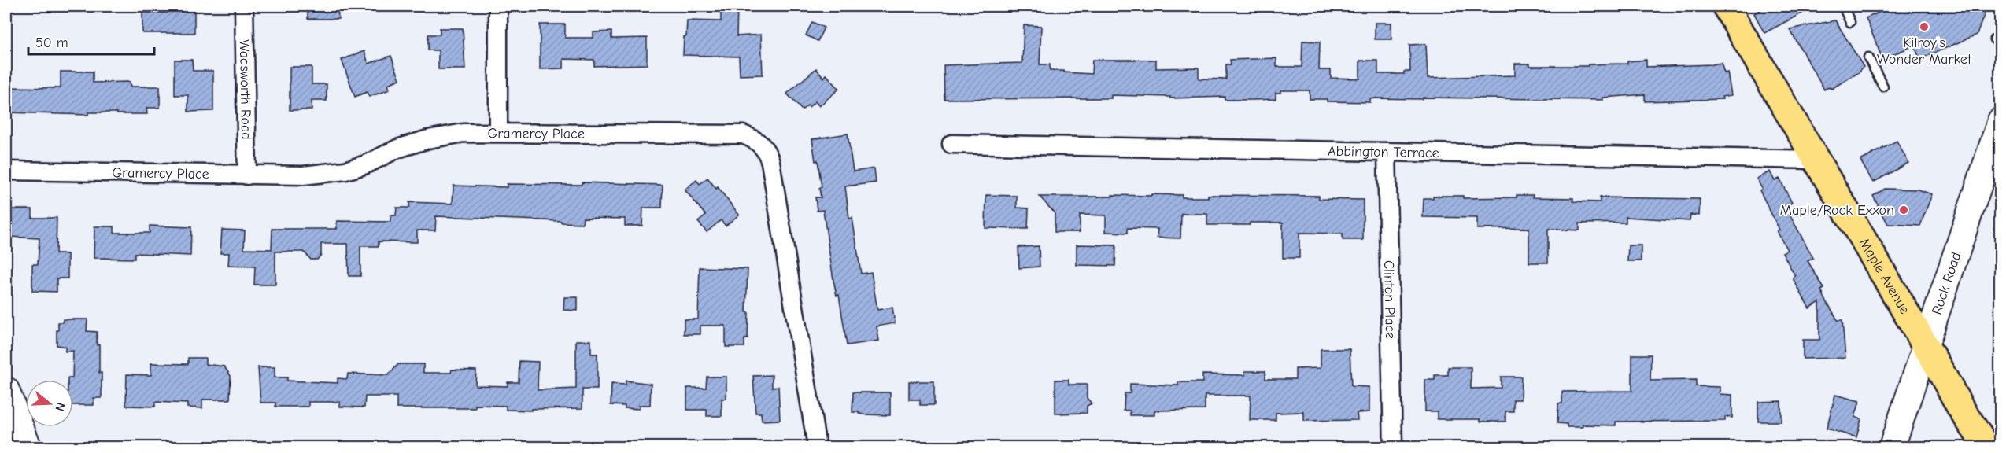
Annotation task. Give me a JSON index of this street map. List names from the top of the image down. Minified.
{"streets":{"main road":["Maple Avenue"],"street":["Wadsworth Road","Gramercy Place","Abbington Terrace","Rock Road","Clinton Place"]},"crossings":[["Wadsworth Road","Gramercy Place"],["Abbington Terrace","Maple Avenue"],["Abbington Terrace","Clinton Place"],["Maple Avenue","Rock Road"]],"places":["Kilroy's Wonder Market","Maple/Rock Exxon"],"scale_bar":"50 m","north":"right"}
